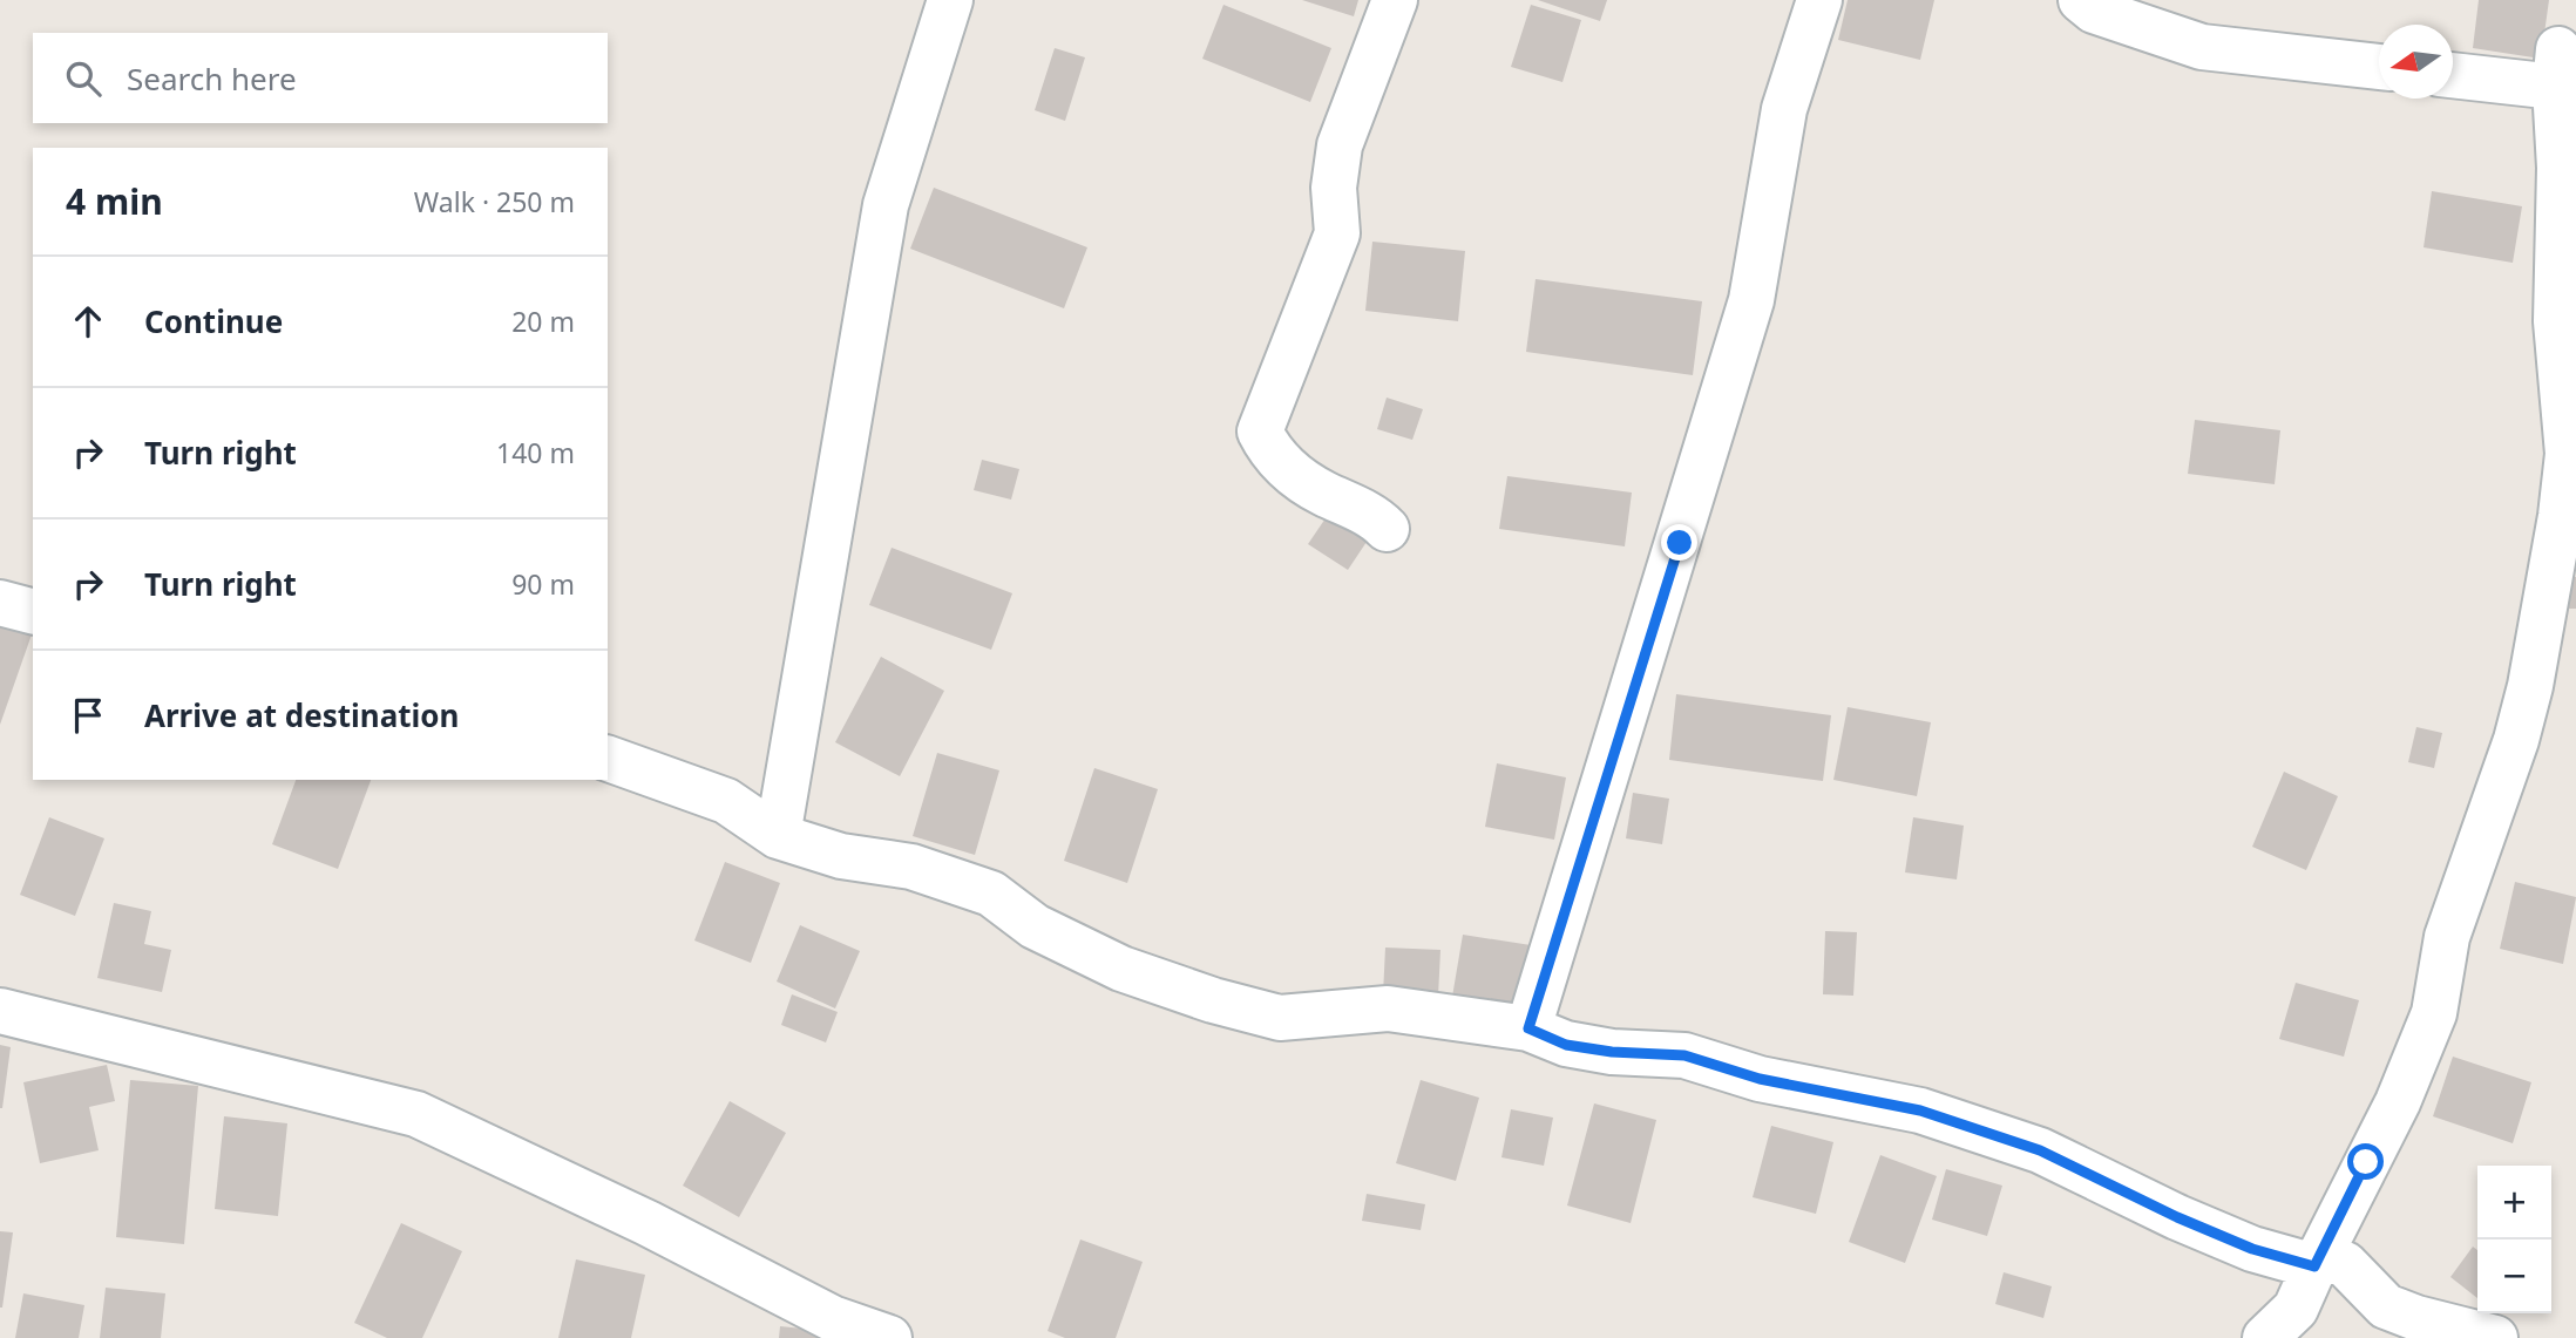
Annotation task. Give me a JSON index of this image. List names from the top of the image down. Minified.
{"north":"left","page":{"search":"Search here","heading":["4 min","Walk · 250 m"],"list":[["Continue","20 m"],["Turn right","140 m"],["Turn right","90 m"],"Arrive at destination"],"map_buttons":["+","−"]}}
